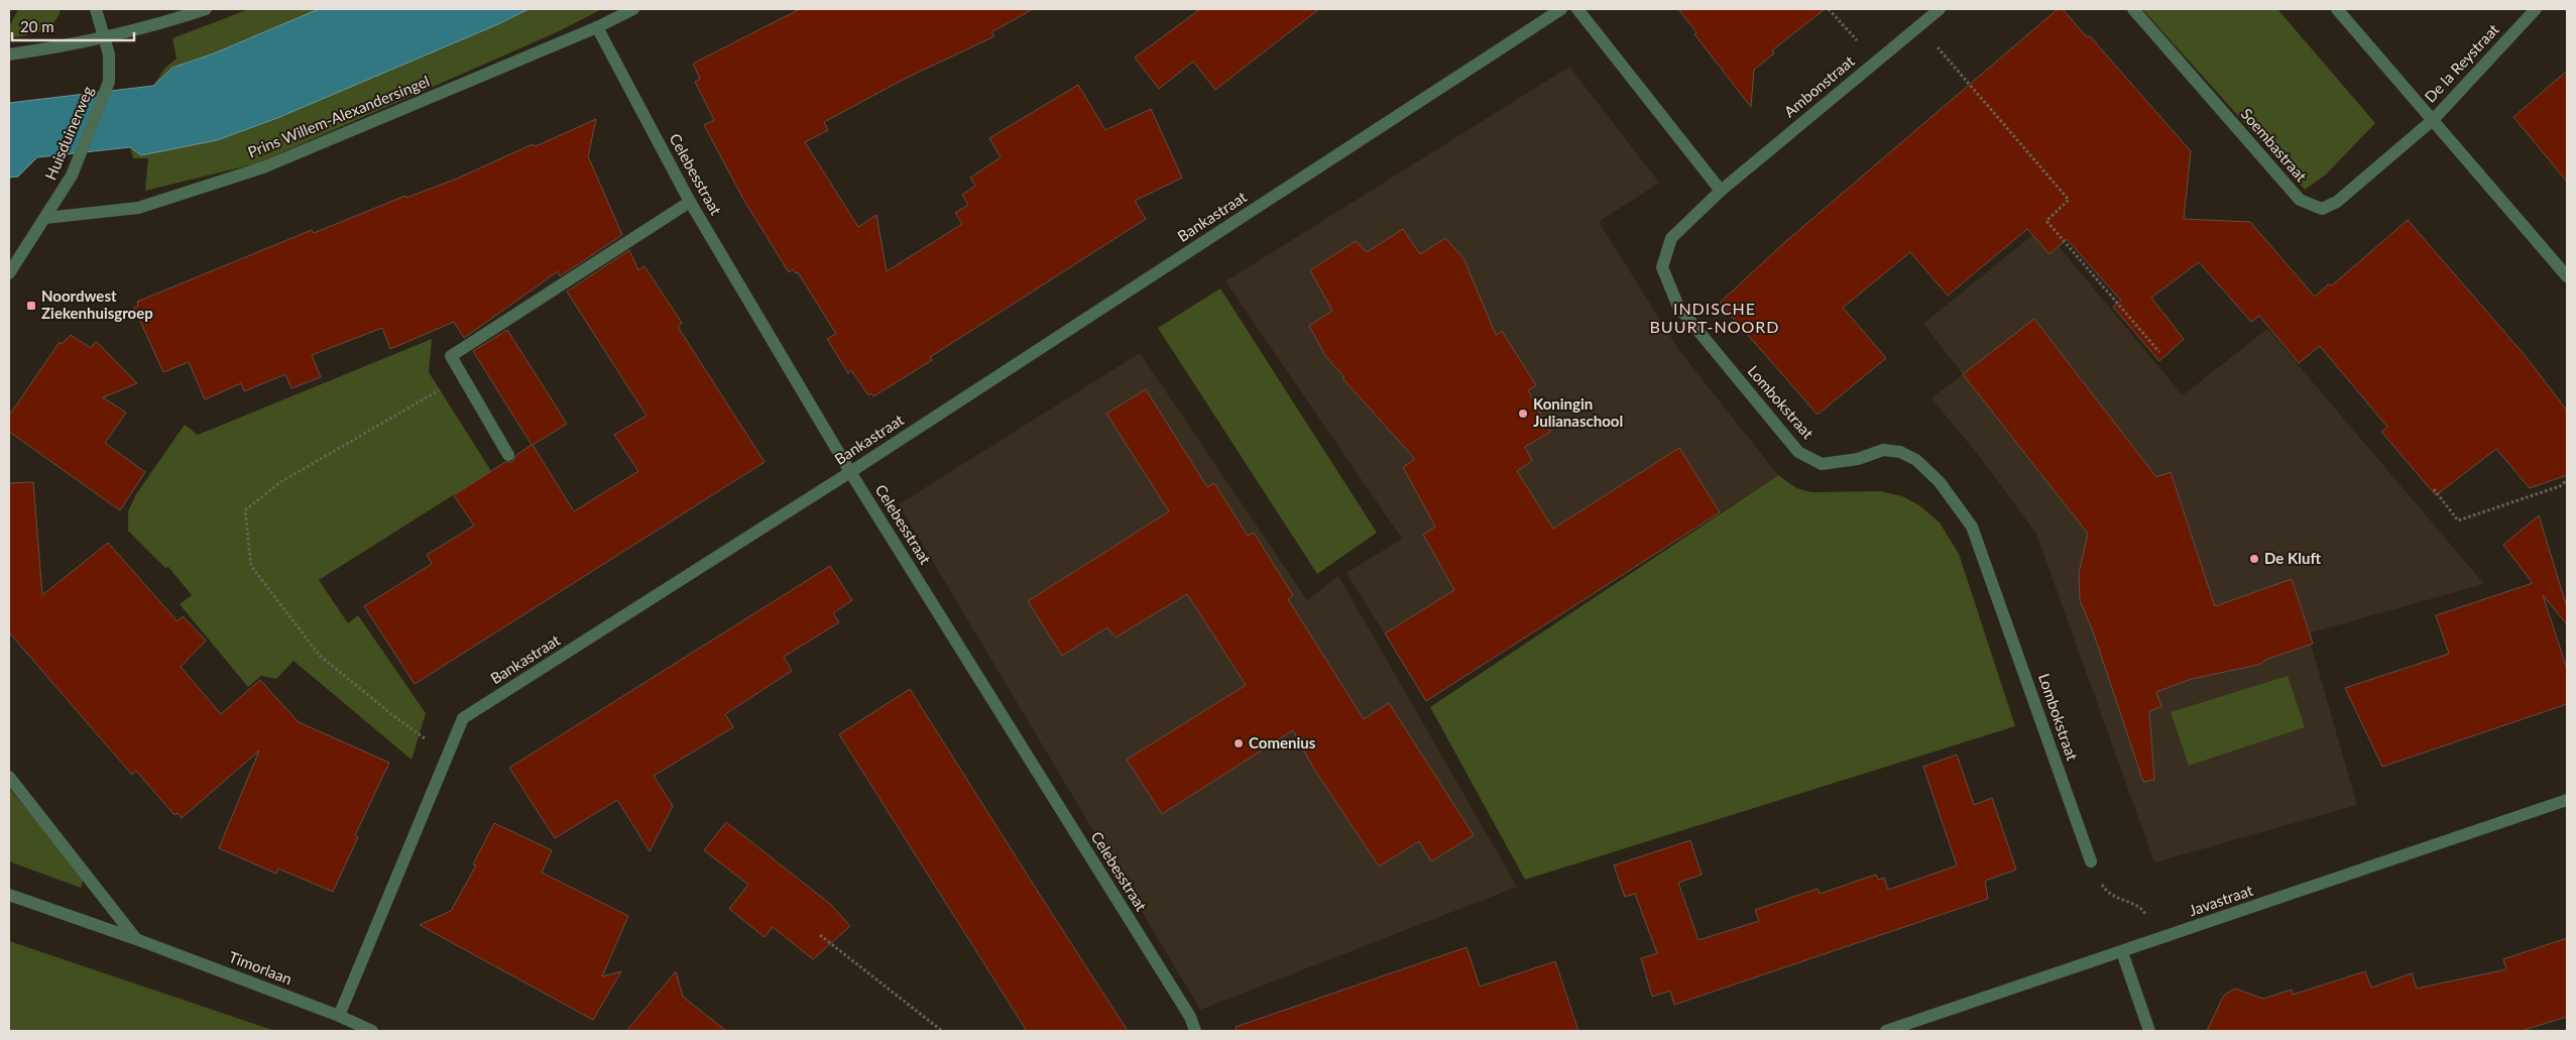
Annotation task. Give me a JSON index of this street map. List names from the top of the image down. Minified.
{"streets":{"street":["De la Reystraat","Ambonstraat","Prins Willem-Alexandersingel","Huisduinerweg","Soembastraat","Celebesstraat","Bankastraat","Lombokstraat","Javastraat","Timorlaan"]},"crossings":[["De la Reystraat","Soembastraat"],["Ambonstraat","Lombokstraat"],["Prins Willem-Alexandersingel","Huisduinerweg"],["Prins Willem-Alexandersingel","Celebesstraat"],["Celebesstraat","Bankastraat"],["Bankastraat","Timorlaan"]],"districts":["INDISCHE BUURT-NOORD"],"places":{"transit":["Noordwest Ziekenhuisgroep"],"other":["Koningin Julianaschool","De Kluft","Comenius"]},"scale_bar":"20 m"}
